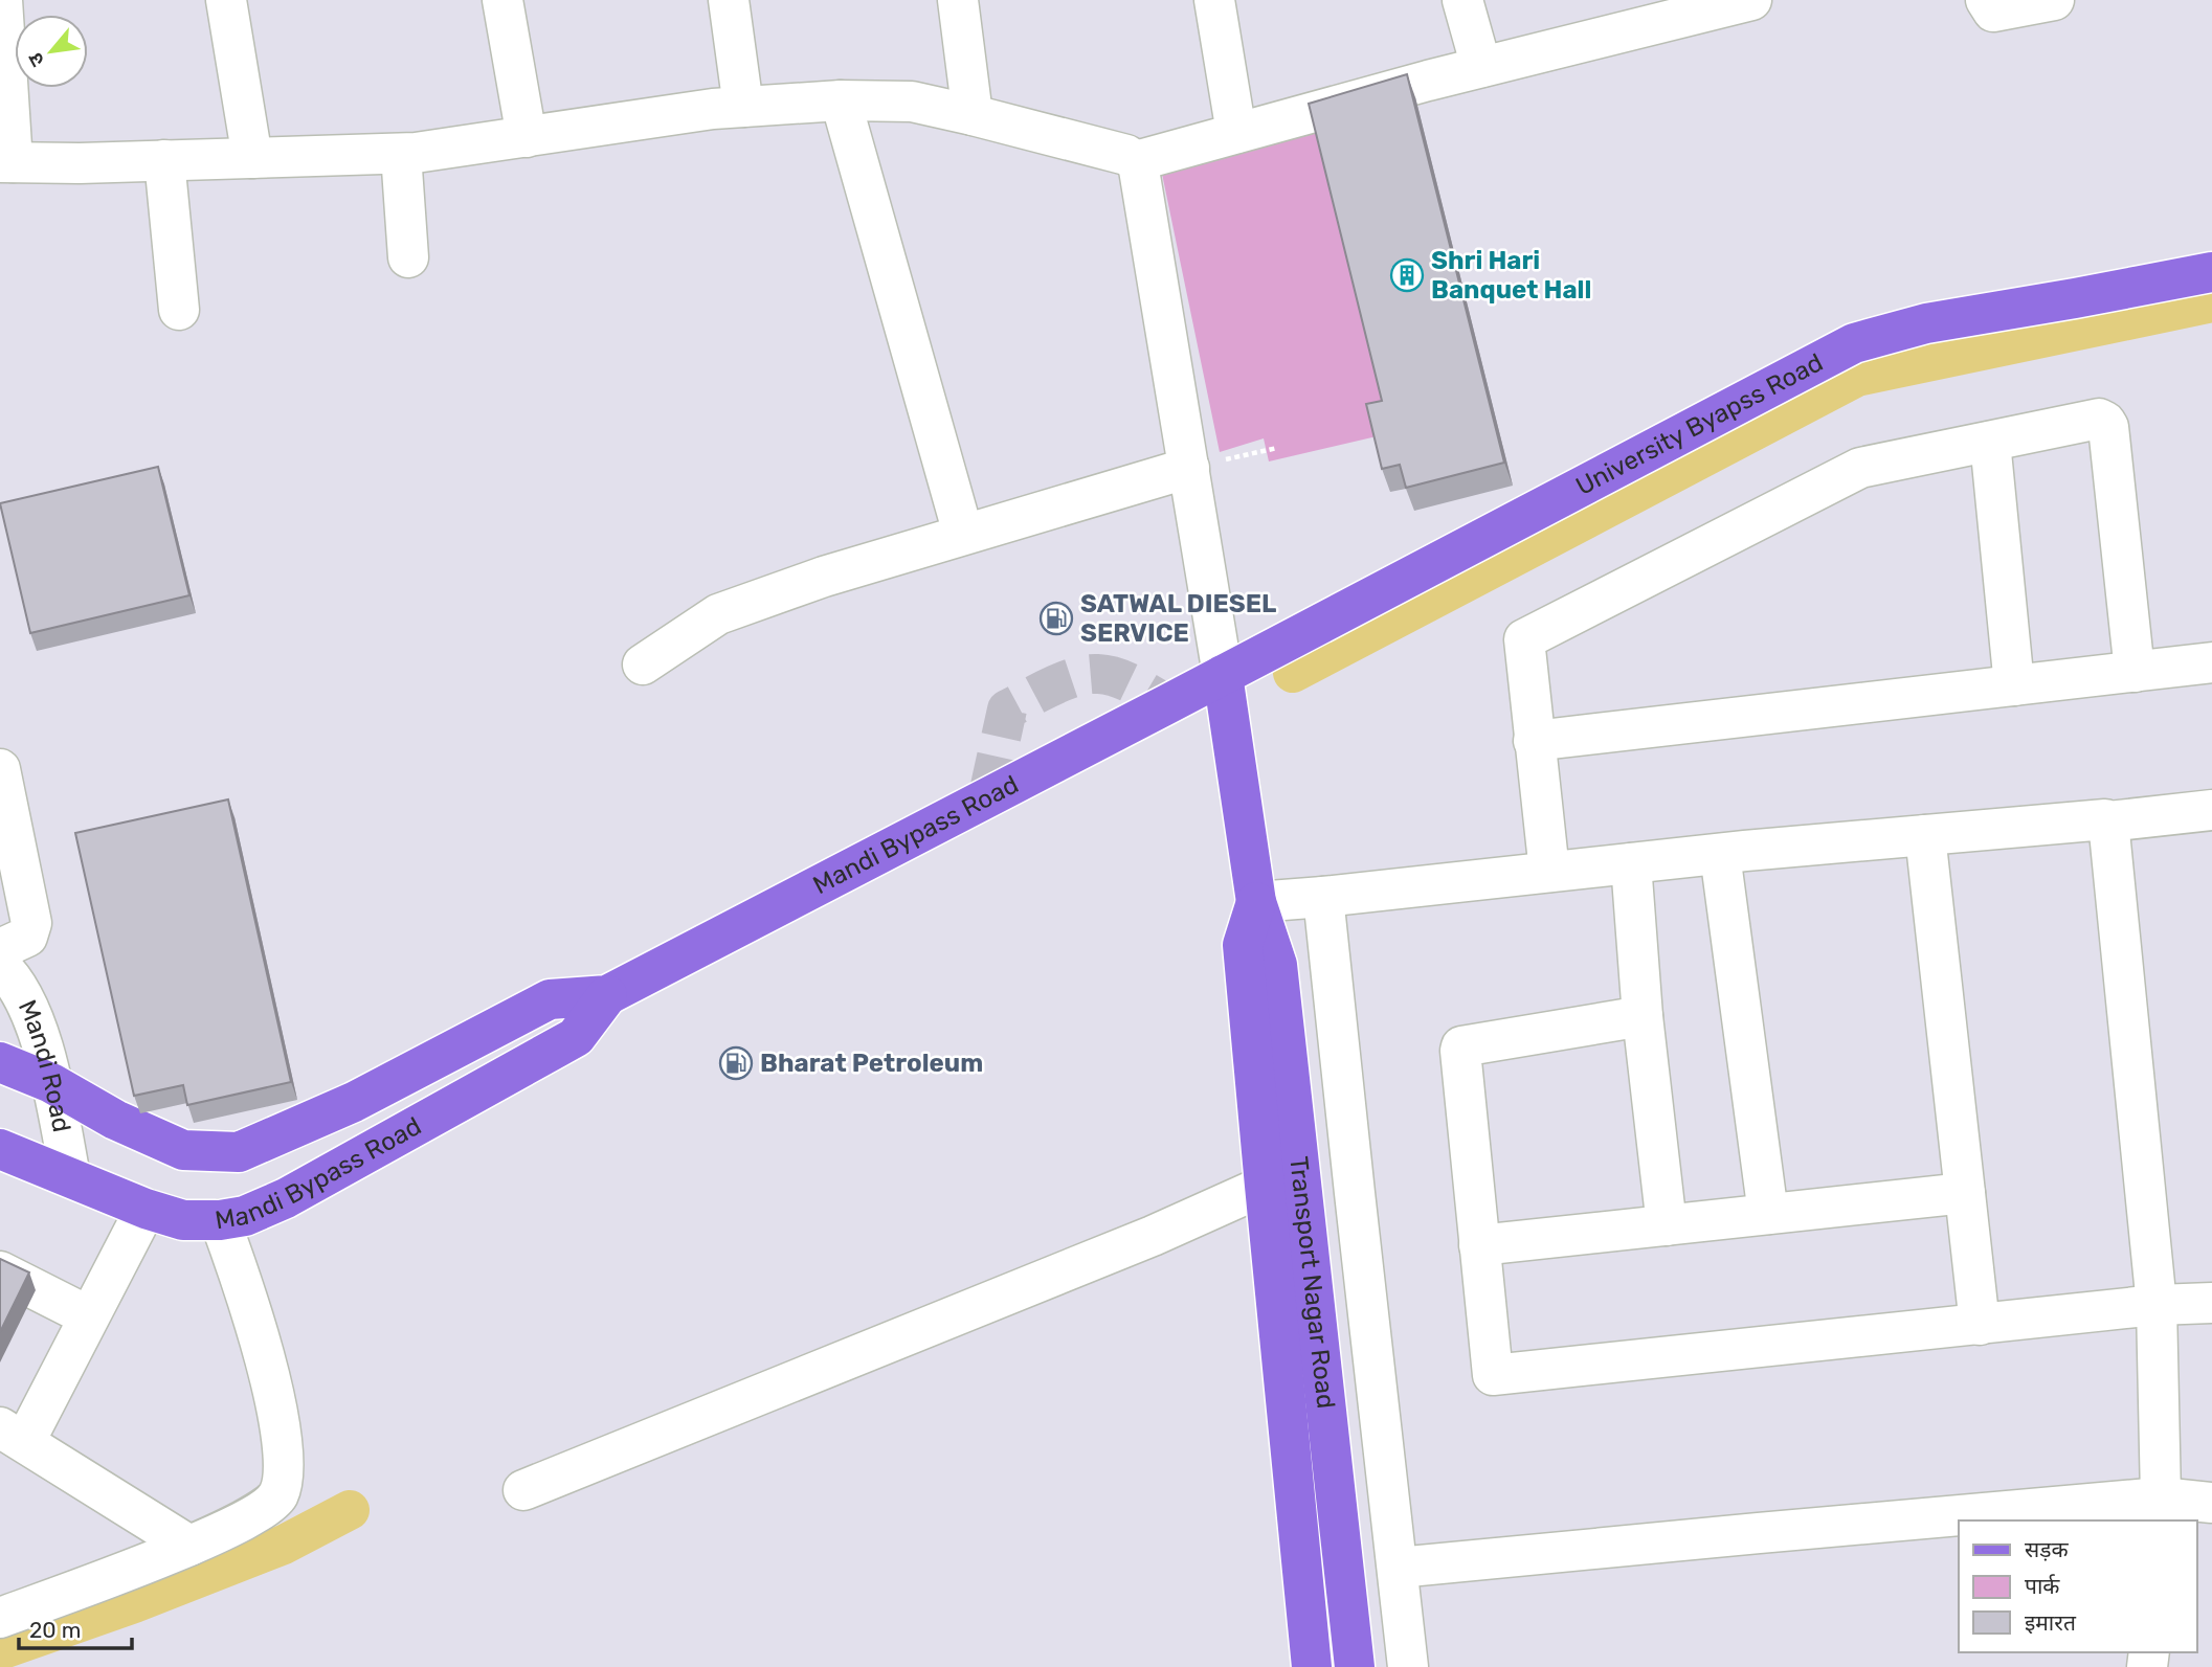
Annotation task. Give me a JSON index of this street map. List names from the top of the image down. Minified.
{"streets":{"main road":["University Byapss Road","Mandi Bypass Road","Transport Nagar Road"],"street":["Mandi Road"]},"crossings":[["University Byapss Road","Mandi Bypass Road"],["University Byapss Road","Transport Nagar Road"],["Mandi Bypass Road","Mandi Road"],["Mandi Bypass Road","Transport Nagar Road"]],"places":{"building":["Shri Hari Banquet Hall"],"fuel station":["SATWAL DIESEL SERVICE","Bharat Petroleum"]},"legend":["सड़क","पार्क","इमारत"],"scale_bar":"20 m","north":"bottom left"}
